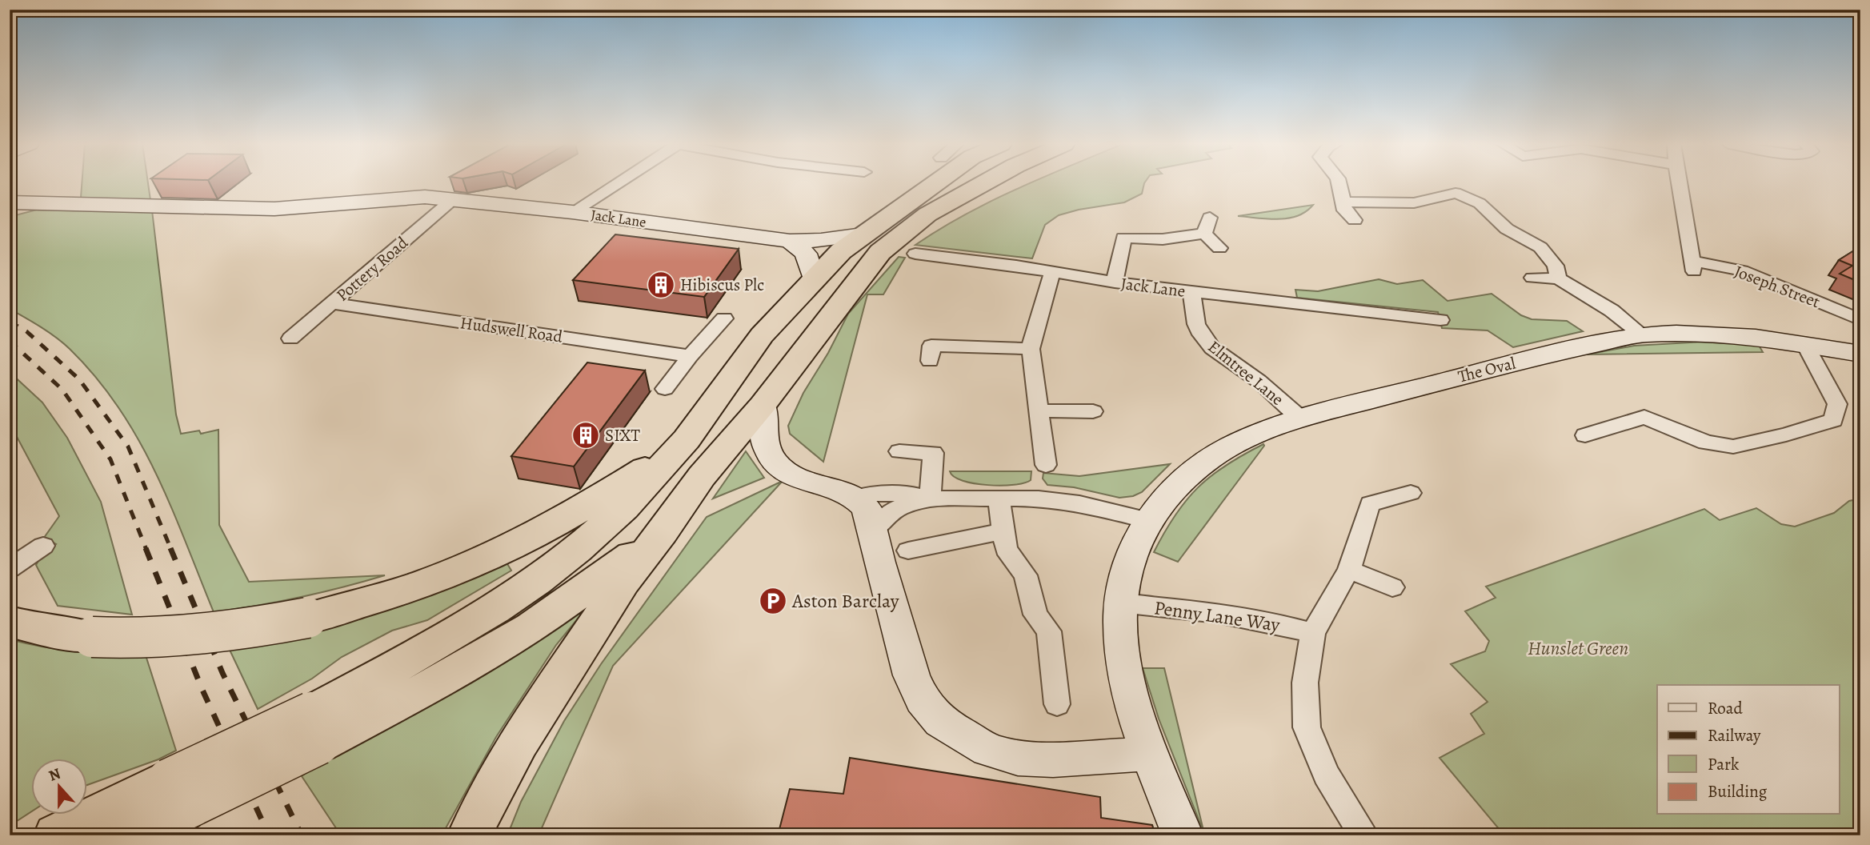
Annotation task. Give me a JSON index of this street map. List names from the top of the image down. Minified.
{"streets":{"street":["Jack Lane","Pottery Road","Joseph Street","Hudswell Road","The Oval","Elmtree Lane","Penny Lane Way"]},"crossings":[["Jack Lane","Pottery Road"],["Jack Lane","Elmtree Lane"],["Pottery Road","Hudswell Road"],["The Oval","Elmtree Lane"]],"parks":["Hunslet Green"],"places":{"building":["Hibiscus Plc","SIXT"],"parking":["Aston Barclay"]},"legend":["Road","Railway","Park","Building"],"north":"top"}
